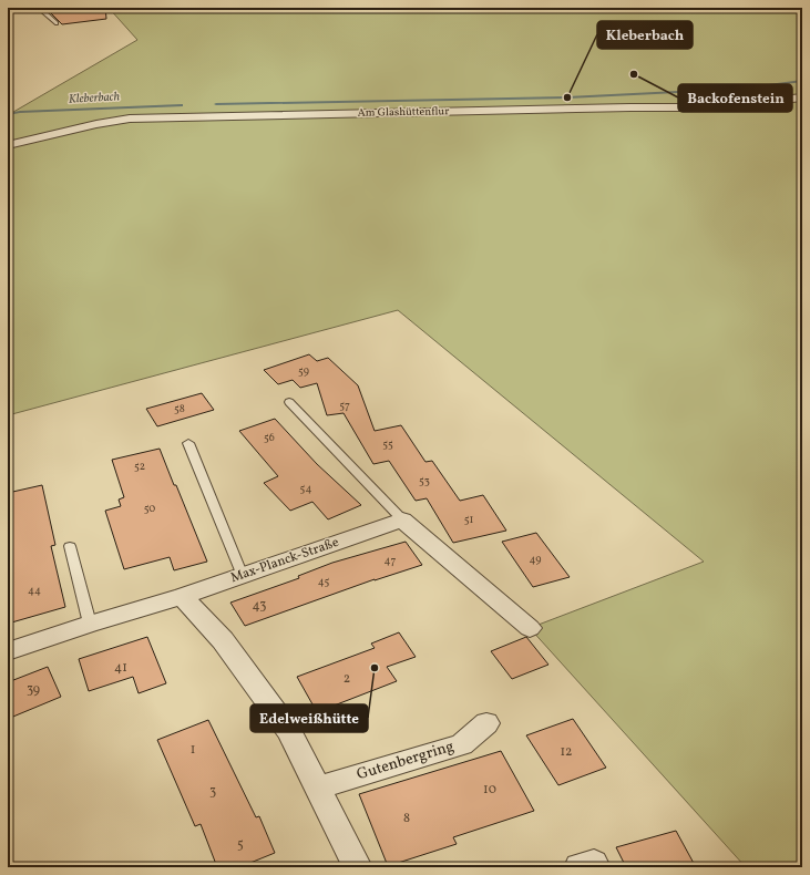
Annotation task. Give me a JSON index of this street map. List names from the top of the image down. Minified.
{"streets":{"street":["Am Glashüttenflur","Max-Planck-Straße","Gutenbergring"]},"water":["Kleberbach"],"places":["Backofenstein","Kleberbach","Edelweißhütte"],"house_numbers":["59","57","58","56","55","52","53","54","50","51","49","47","45","44","43","41","2","39","1","12","10","3","8","5"]}
